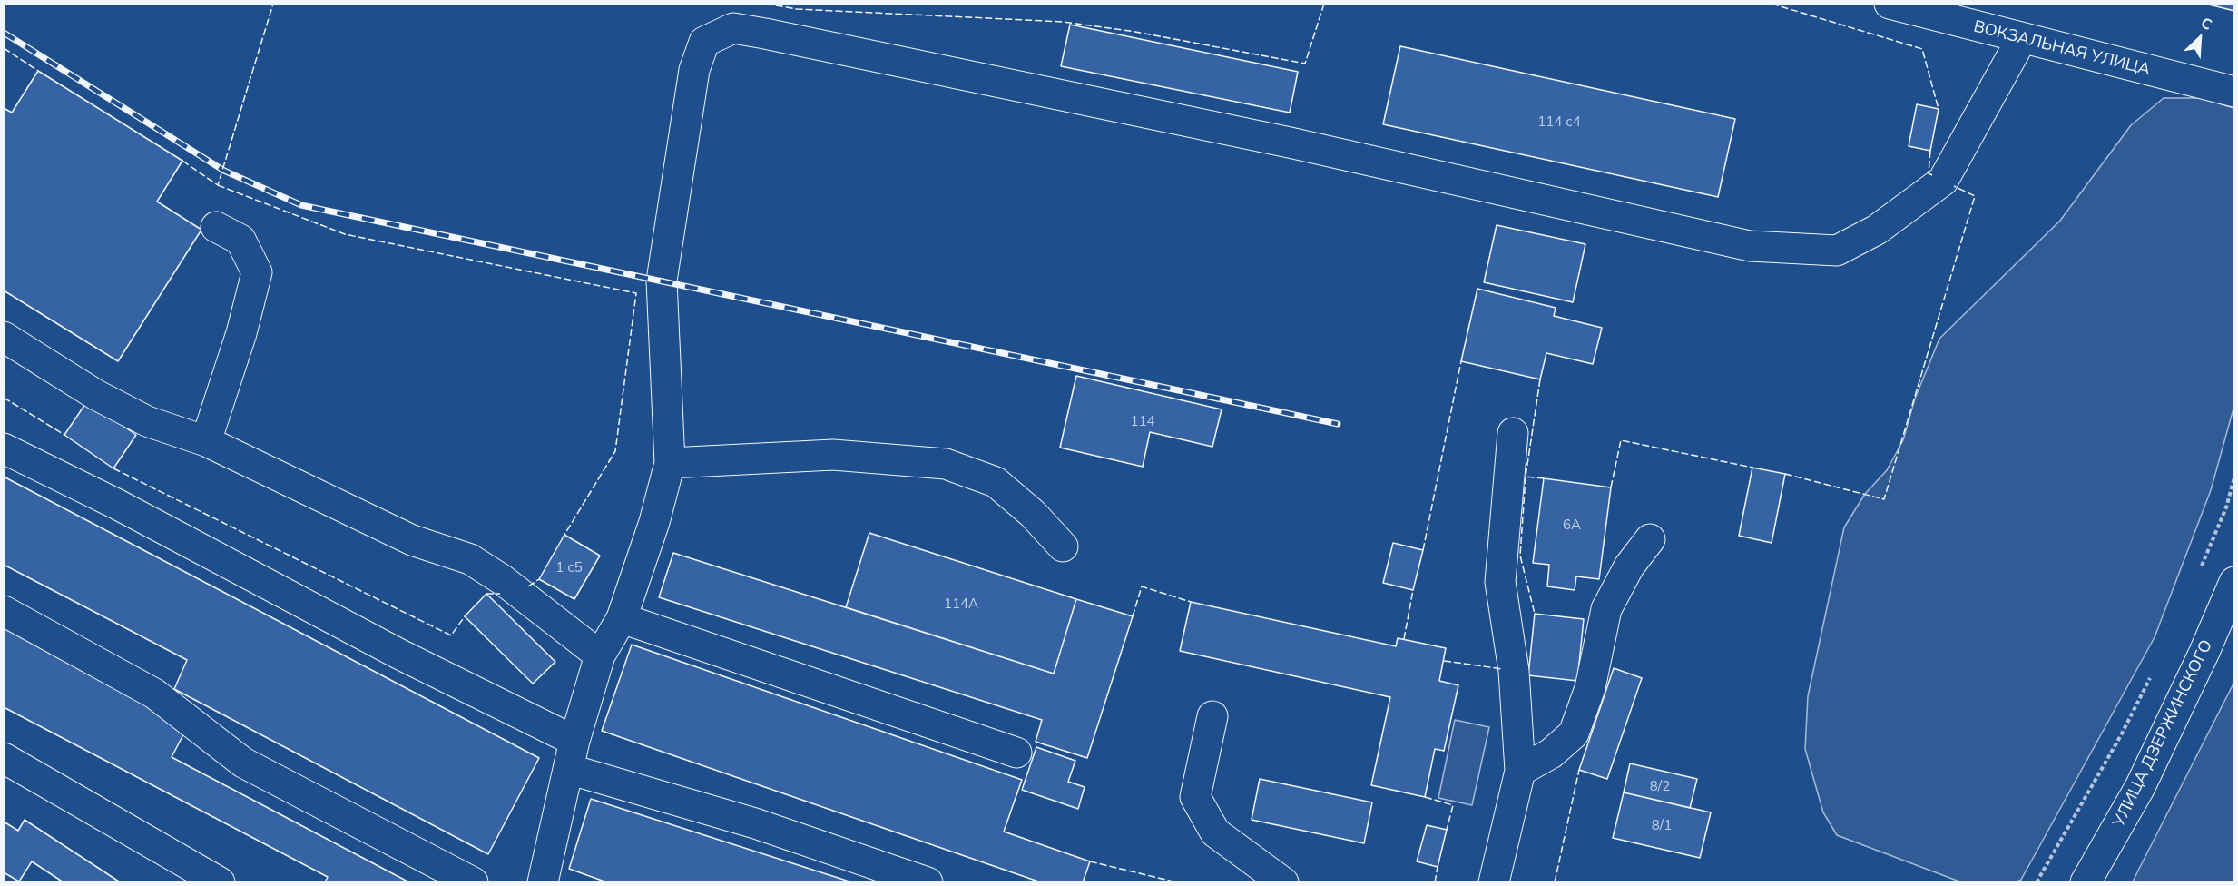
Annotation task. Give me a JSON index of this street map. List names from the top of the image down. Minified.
{"streets":{"main road":["ВОКЗАЛЬНАЯ УЛИЦА","УЛИЦА ДЗЕРЖИНСКОГО"]},"house_numbers":["114 с4","114","6А","1 с5","114А","8/2","8/1"],"north":"top right"}
